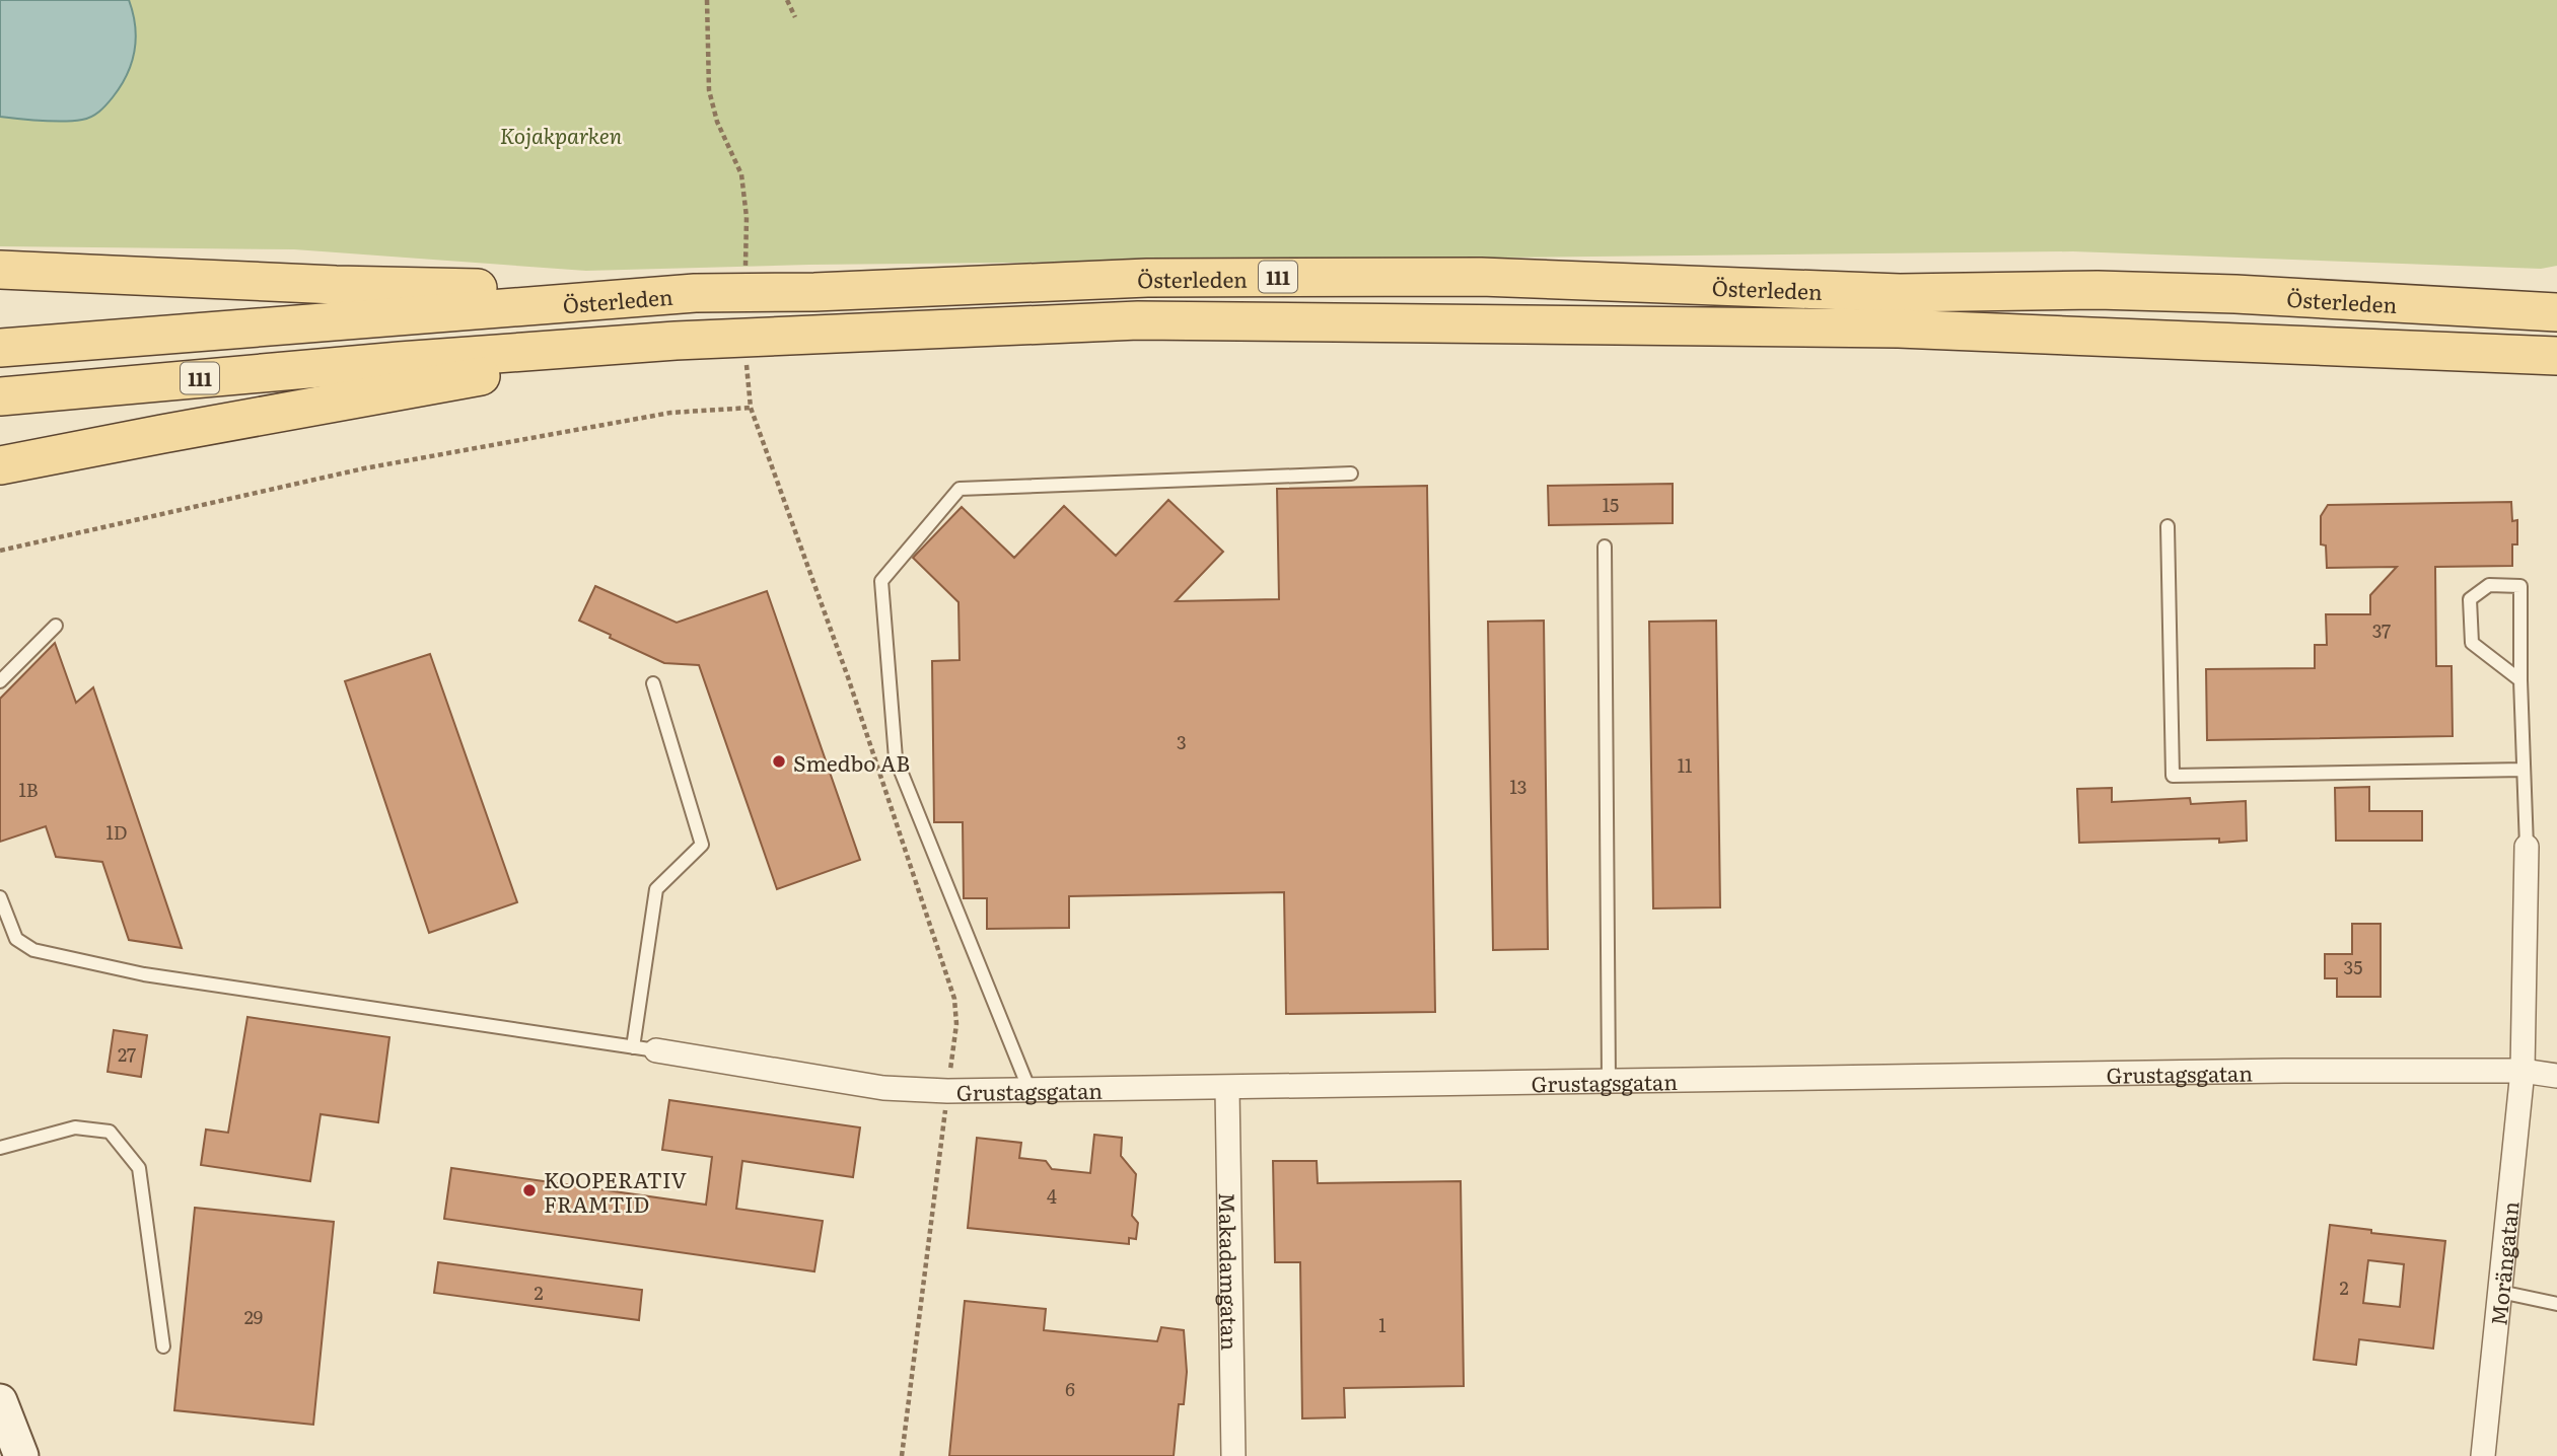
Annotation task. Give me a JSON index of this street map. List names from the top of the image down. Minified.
{"streets":{"main road":["111","Österleden"],"street":["Grustagsgatan","Morängatan","Makadamgatan"]},"crossings":[["Grustagsgatan","Morängatan"],["Grustagsgatan","Makadamgatan"]],"parks":["Kojakparken"],"places":["Smedbo AB","KOOPERATIV FRAMTID"],"house_numbers":["15","37","3","11","13","1B","1D","35","27","4","2","2","29","1","6"]}
